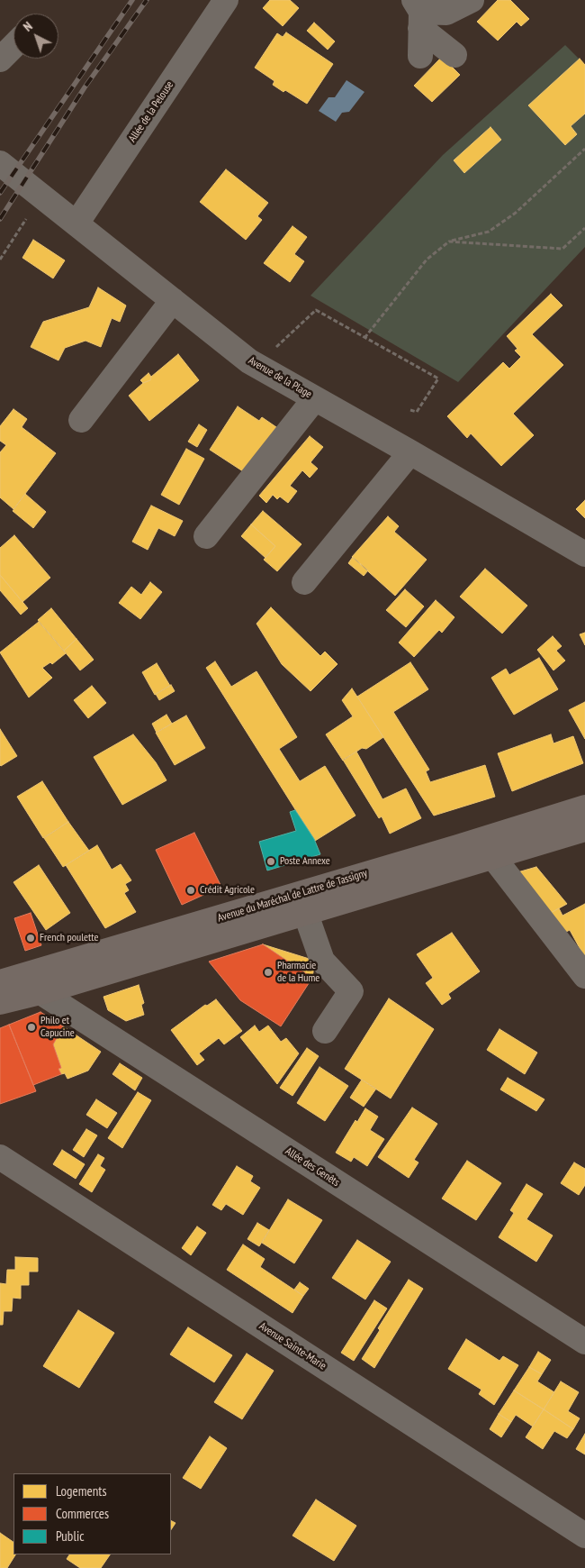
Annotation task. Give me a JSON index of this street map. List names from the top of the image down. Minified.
{"streets":{"main road":["Avenue du Maréchal de Lattre de Tassigny"],"street":["Allée de la Pelouse","Avenue de la Plage","Allée des Genêts","Avenue Sainte-Marie"]},"crossings":[["Allée de la Pelouse","Avenue de la Plage"],["Avenue du Maréchal de Lattre de Tassigny","Allée des Genêts"]],"places":["Poste Annexe","Crédit Agricole","French poulette","Pharmacie de la Hume","Philo et Capucine"],"legend":["Logements","Commerces","Public"],"north":"top left"}
